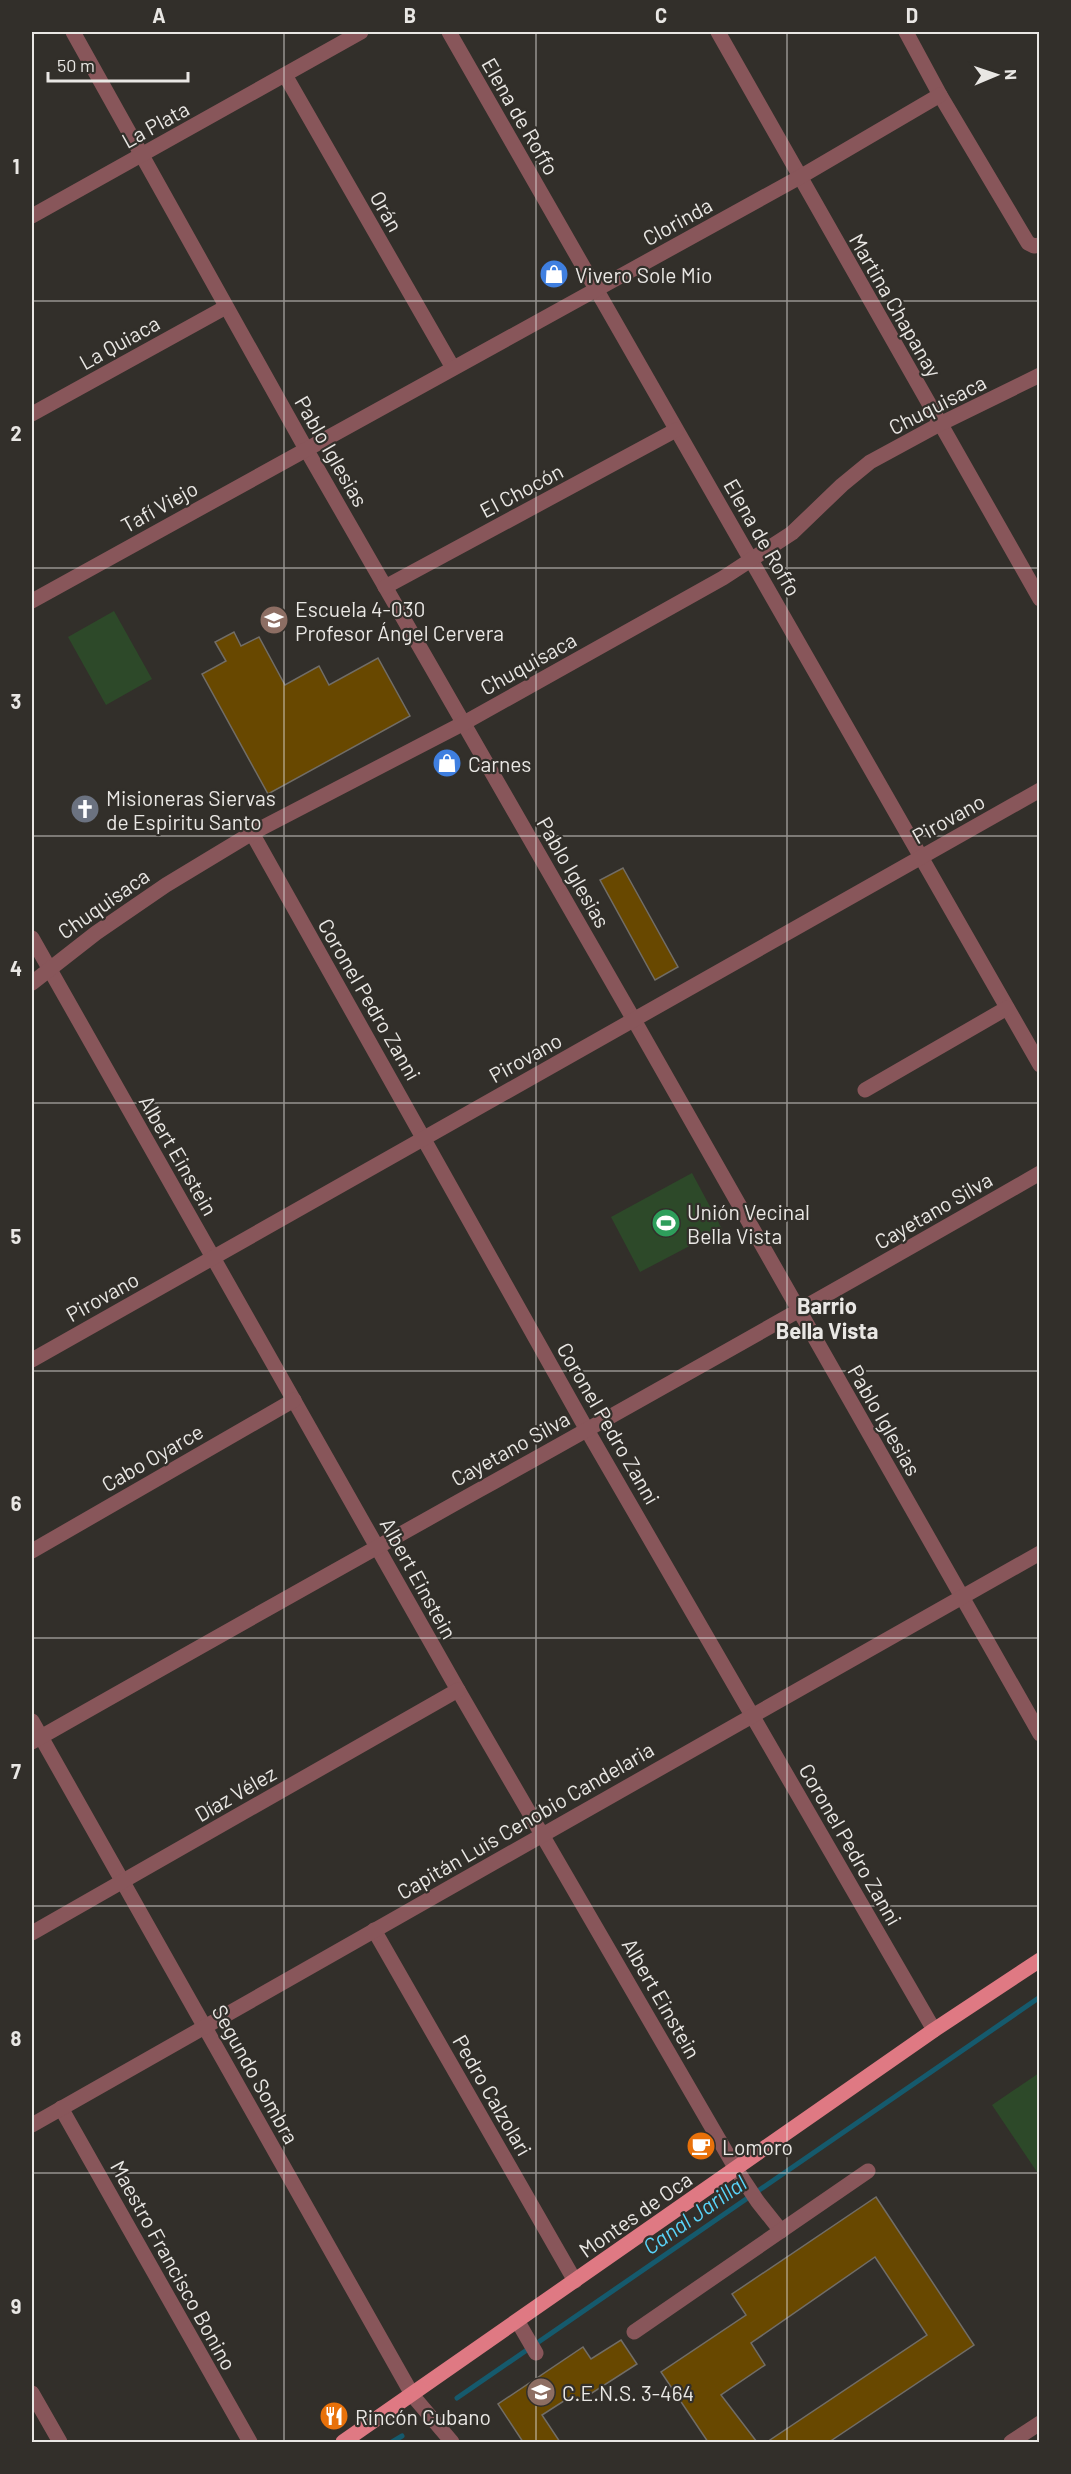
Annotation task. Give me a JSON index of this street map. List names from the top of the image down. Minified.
{"streets":{"main road":["Montes de Oca"],"street":["Elena de Roffo","La Plata","Orán","Clorinda","Martina Chapanay","La Quiaca","Chuquisaca","Pablo Iglesias","El Chocón","Tafí Viejo","Pirovano","Coronel Pedro Zanni","Albert Einstein","Cayetano Silva","Cabo Oyarce","Díaz Vélez","Capitán Luis Cenobio Candelaria","Segundo Sombra","Pedro Calzolari","Maestro Francisco Bonino"]},"crossings":[["Elena de Roffo","Clorinda"],["Elena de Roffo","Chuquisaca"],["Elena de Roffo","El Chocón"],["Elena de Roffo","Pirovano"],["La Plata","Orán"],["La Plata","Pablo Iglesias"],["Orán","Clorinda"],["Clorinda","Martina Chapanay"],["Clorinda","Pablo Iglesias"],["Clorinda","Tafí Viejo"],["Martina Chapanay","Chuquisaca"],["La Quiaca","Pablo Iglesias"],["Chuquisaca","Pablo Iglesias"],["Chuquisaca","Coronel Pedro Zanni"],["Chuquisaca","Albert Einstein"],["Pablo Iglesias","El Chocón"],["Pablo Iglesias","Tafí Viejo"],["Pablo Iglesias","Pirovano"],["Pablo Iglesias","Cayetano Silva"],["Pablo Iglesias","Capitán Luis Cenobio Candelaria"],["Pirovano","Coronel Pedro Zanni"],["Pirovano","Albert Einstein"],["Coronel Pedro Zanni","Cayetano Silva"],["Coronel Pedro Zanni","Capitán Luis Cenobio Candelaria"],["Coronel Pedro Zanni","Montes de Oca"],["Albert Einstein","Cayetano Silva"],["Albert Einstein","Cabo Oyarce"],["Albert Einstein","Díaz Vélez"],["Albert Einstein","Capitán Luis Cenobio Candelaria"],["Albert Einstein","Montes de Oca"],["Cayetano Silva","Segundo Sombra"],["Díaz Vélez","Segundo Sombra"],["Capitán Luis Cenobio Candelaria","Segundo Sombra"],["Capitán Luis Cenobio Candelaria","Pedro Calzolari"],["Capitán Luis Cenobio Candelaria","Maestro Francisco Bonino"],["Segundo Sombra","Montes de Oca"],["Pedro Calzolari","Montes de Oca"]],"districts":["Barrio Bella Vista"],"water":["Canal Jarillal"],"places":{"shop":["Vivero Sole Mio","Carnes"],"school or university":["Escuela 4-030 Profesor Ángel Cervera","C.E.N.S. 3-464"],"church":["Misioneras Siervas de Espiritu Santo"],"sports":["Unión Vecinal Bella Vista"],"cafe":["Lomoro"],"restaurant":["Rincón Cubano"]},"scale_bar":"50 m","north":"right","grid":{"columns":["A","B","C","D"],"rows":["1","2","3","4","5","6","7","8","9"]}}
